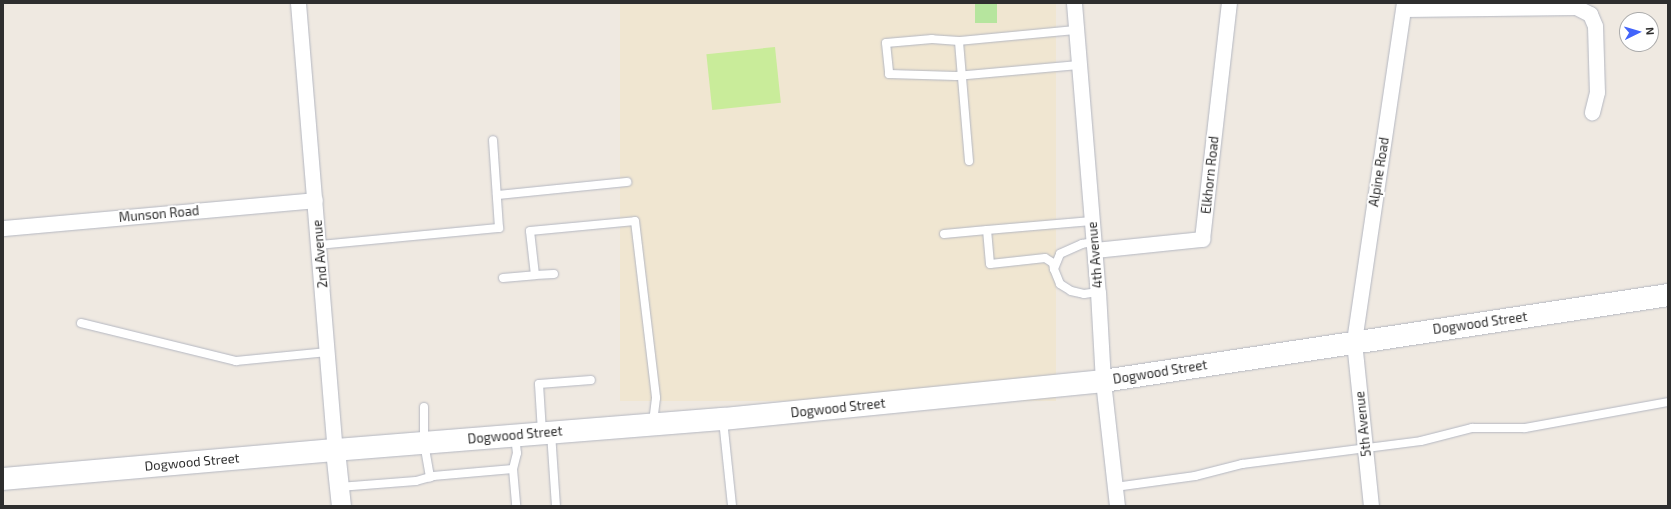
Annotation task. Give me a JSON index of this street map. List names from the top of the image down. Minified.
{"streets":{"main road":["Dogwood Street"],"street":["Alpine Road","Elkhorn Road","Munson Road","2nd Avenue","4th Avenue","5th Avenue"]},"crossings":[["Alpine Road","Dogwood Street"],["Alpine Road","5th Avenue"],["Elkhorn Road","4th Avenue"],["Munson Road","2nd Avenue"],["2nd Avenue","Dogwood Street"],["4th Avenue","Dogwood Street"],["Dogwood Street","5th Avenue"]],"north":"right"}
